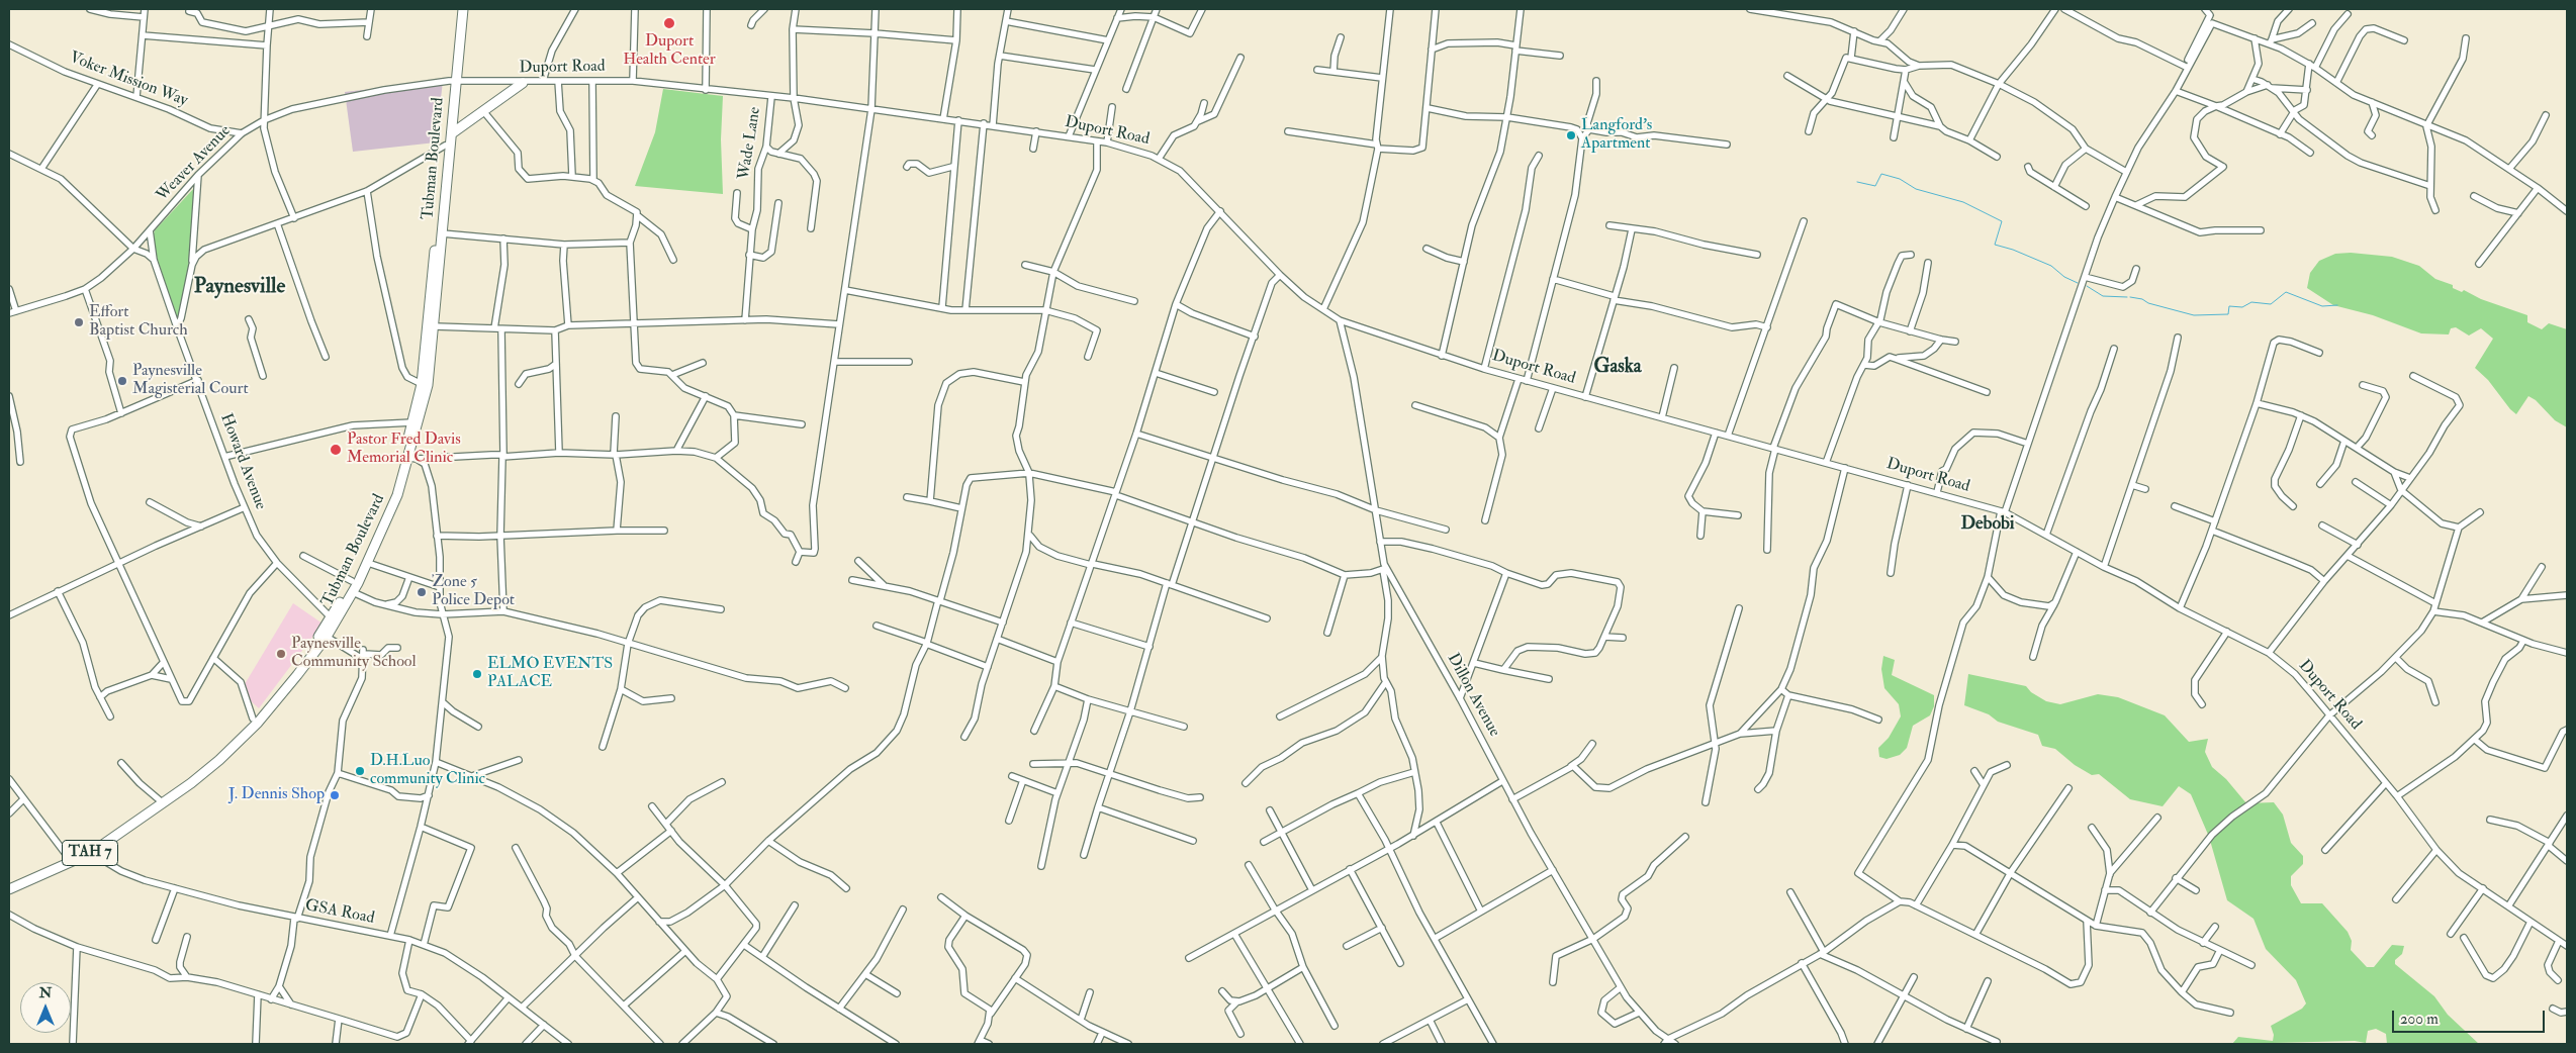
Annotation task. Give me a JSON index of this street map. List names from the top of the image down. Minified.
{"streets":{"highway":["Tubman Boulevard","TAH 7"],"street":["Duport Road","Voker Mission Way","Wade Lane","Weaver Avenue","Howard Avenue","Dillon Avenue","GSA Road"]},"crossings":[["Duport Road","Wade Lane"],["Duport Road","Tubman Boulevard"],["Duport Road","Weaver Avenue"],["Duport Road","Dillon Avenue"],["Voker Mission Way","Weaver Avenue"],["Tubman Boulevard","Weaver Avenue"],["Tubman Boulevard","Howard Avenue"],["Tubman Boulevard","GSA Road"],["Weaver Avenue","Howard Avenue"]],"districts":["Paynesville","Gaska","Debobi"],"places":["Duport Health Center","Langford's Apartment","Effort Baptist Church","Paynesville Magisterial Court","Pastor Fred Davis Memorial Clinic","Zone 5 Police Depot","Paynesville Community School","ELMO EVENTS PALACE","D.H.Luo community Clinic","J. Dennis Shop"],"scale_bar":"200 m","north":"top"}
